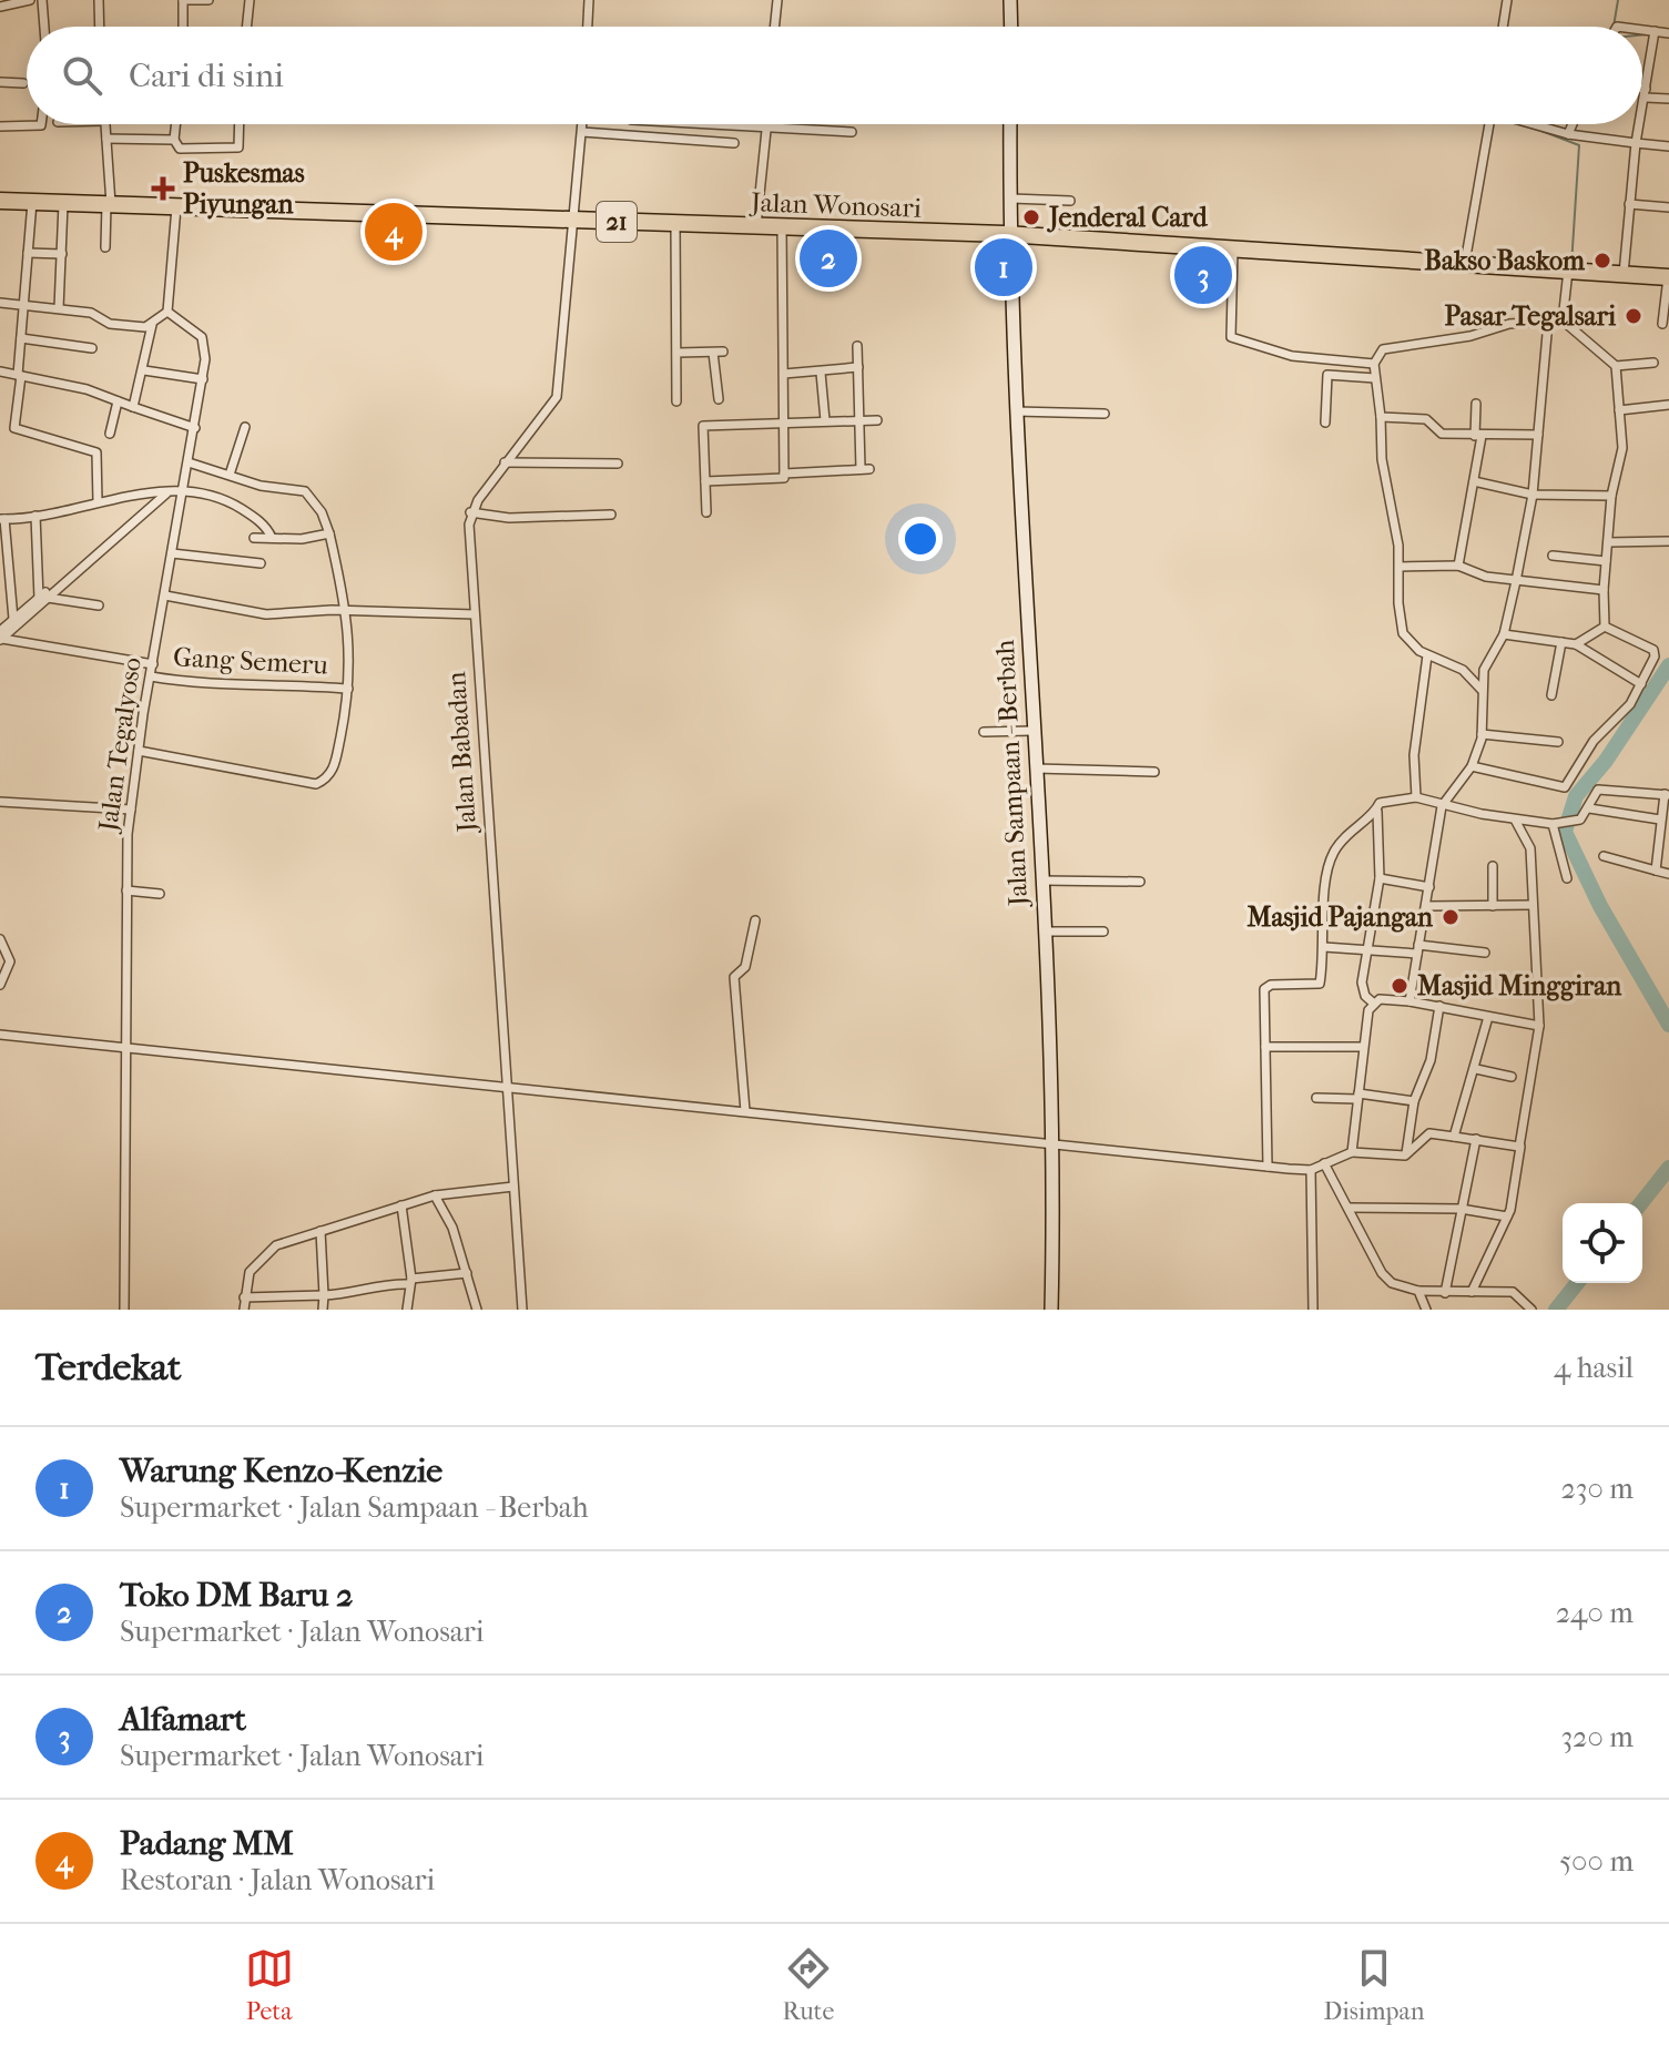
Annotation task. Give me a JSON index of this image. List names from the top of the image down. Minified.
{"streets":{"highway":["Jalan Wonosari","21"],"main road":["Jalan Sampaan - Berbah"],"street":["Gang Semeru","Jalan Tegalyoso","Jalan Babadan"]},"crossings":[["Jalan Wonosari","Jalan Sampaan - Berbah"],["Gang Semeru","Jalan Tegalyoso"]],"places":{"health":["Puskesmas Piyungan"],"other":["Jenderal Card","Bakso Baskom","Pasar Tegalsari","Masjid Pajangan","Masjid Minggiran"]},"page":{"search":"Cari di sini","pins":["4","2","1","3"],"heading":["Terdekat","4 hasil"],"list":[{"mark":"1","name":"Warung Kenzo-Kenzie","note":"Supermarket · Jalan Sampaan - Berbah","value":"230 m"},{"mark":"2","name":"Toko DM Baru 2","note":"Supermarket · Jalan Wonosari","value":"240 m"},{"mark":"3","name":"Alfamart","note":"Supermarket · Jalan Wonosari","value":"320 m"},{"mark":"4","name":"Padang MM","note":"Restoran · Jalan Wonosari","value":"500 m"}],"nav":["Peta","Rute","Disimpan"]}}
